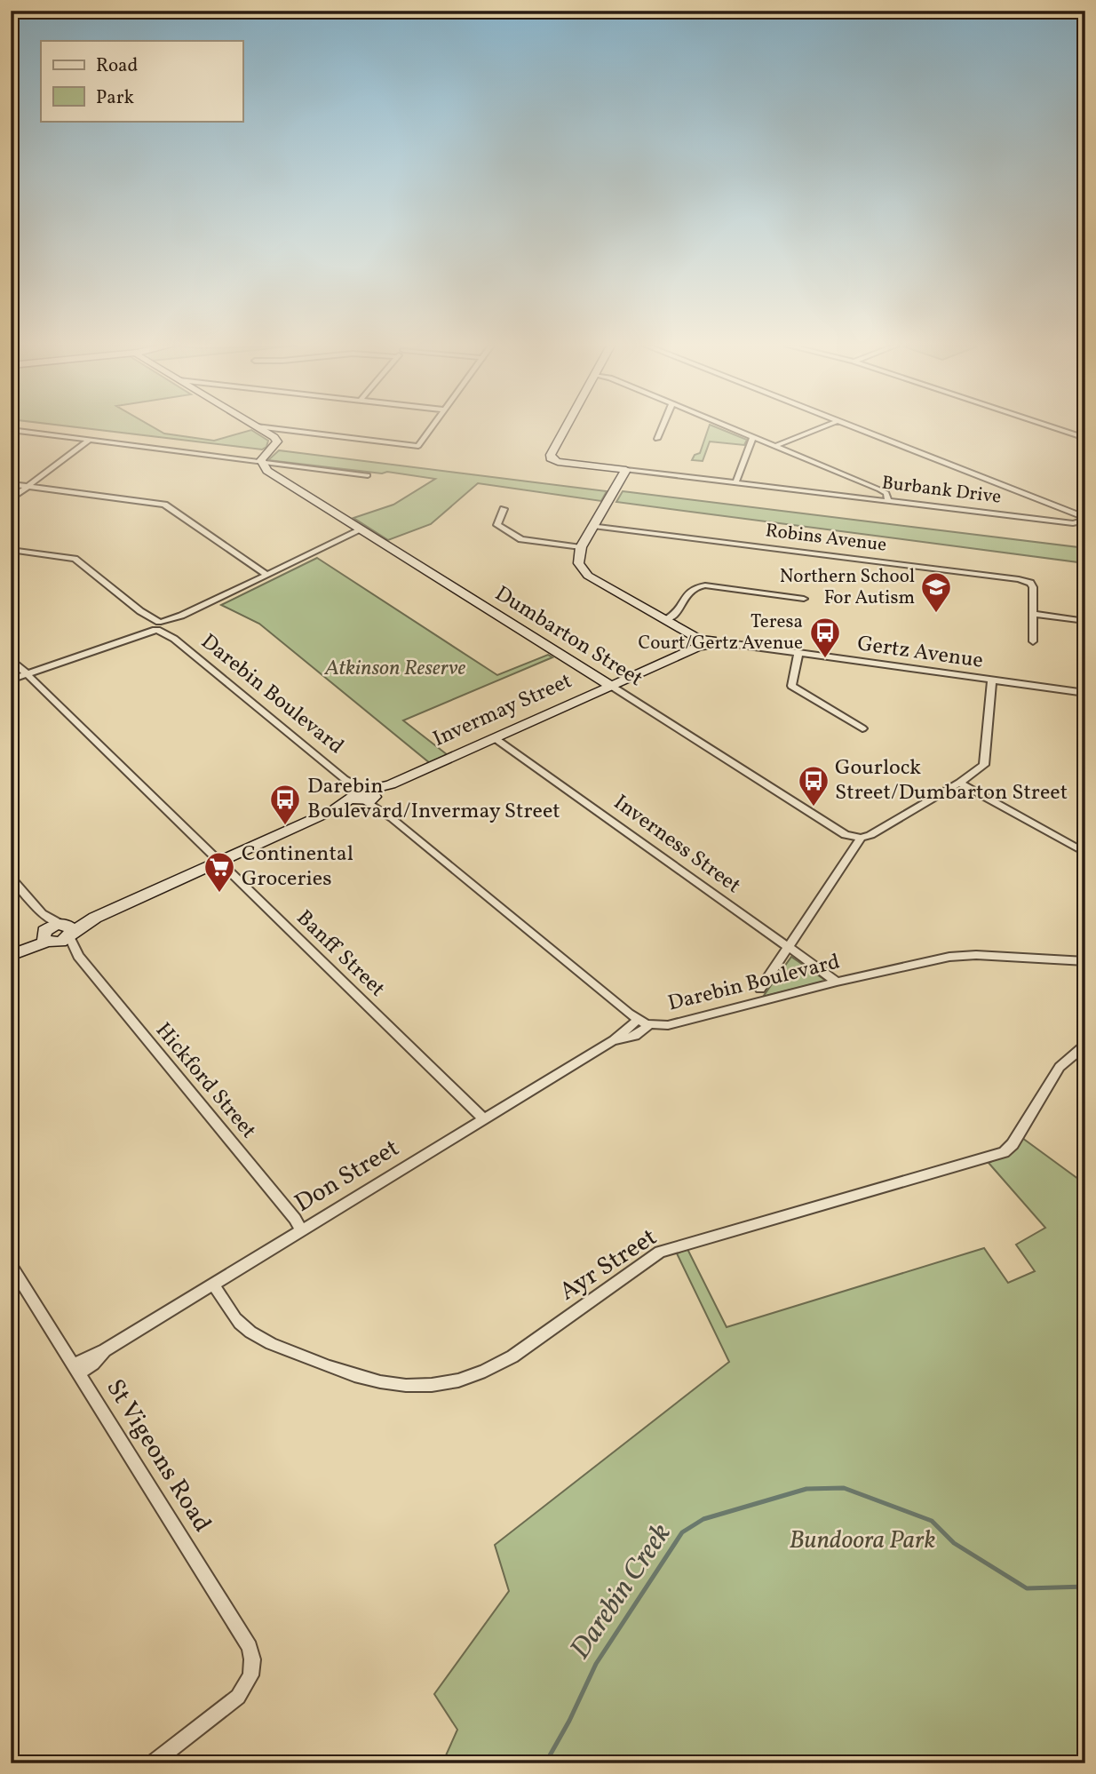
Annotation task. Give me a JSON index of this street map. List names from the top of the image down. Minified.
{"streets":{"street":["Burbank Drive","Robins Avenue","Dumbarton Street","Gertz Avenue","Darebin Boulevard","Invermay Street","Inverness Street","Banff Street","Hickford Street","Don Street","Ayr Street","St Vigeons Road"]},"crossings":[["Dumbarton Street","Invermay Street"],["Darebin Boulevard","Invermay Street"],["Darebin Boulevard","Inverness Street"],["Darebin Boulevard","Don Street"],["Invermay Street","Inverness Street"],["Invermay Street","Banff Street"],["Invermay Street","Hickford Street"],["Banff Street","Don Street"],["Hickford Street","Don Street"],["Don Street","Ayr Street"],["Don Street","St Vigeons Road"]],"water":["Darebin Creek"],"parks":["Atkinson Reserve","Bundoora Park"],"places":{"school or university":["Northern School For Autism"],"bus stop":["Teresa Court/Gertz Avenue","Gourlock Street/Dumbarton Street","Darebin Boulevard/Invermay Street"],"supermarket":["Continental Groceries"]},"legend":["Road","Park"]}
